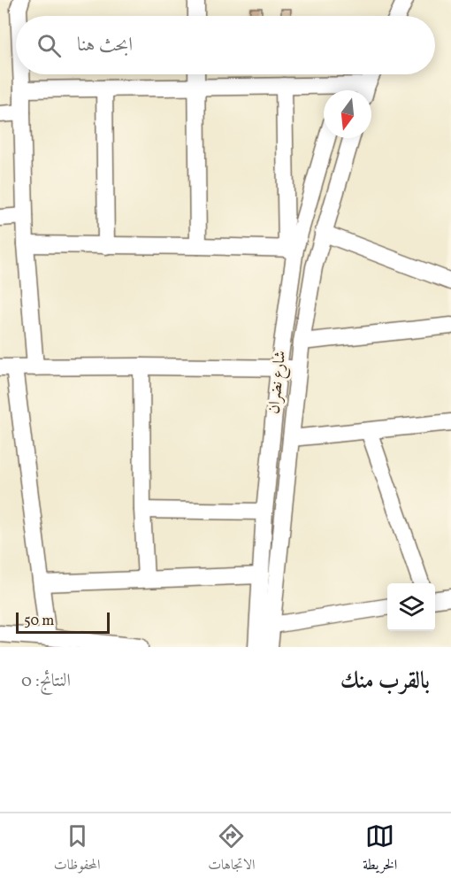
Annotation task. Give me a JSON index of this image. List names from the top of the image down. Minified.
{"streets":{"street":["شارع نضران"]},"scale_bar":"50 m","north":"bottom","page":{"search":"ابحث هنا","scale":"50 m","heading":["بالقرب منك","النتائج: 0"],"nav":["الخريطة","الاتجاهات","المحفوظات"]}}
